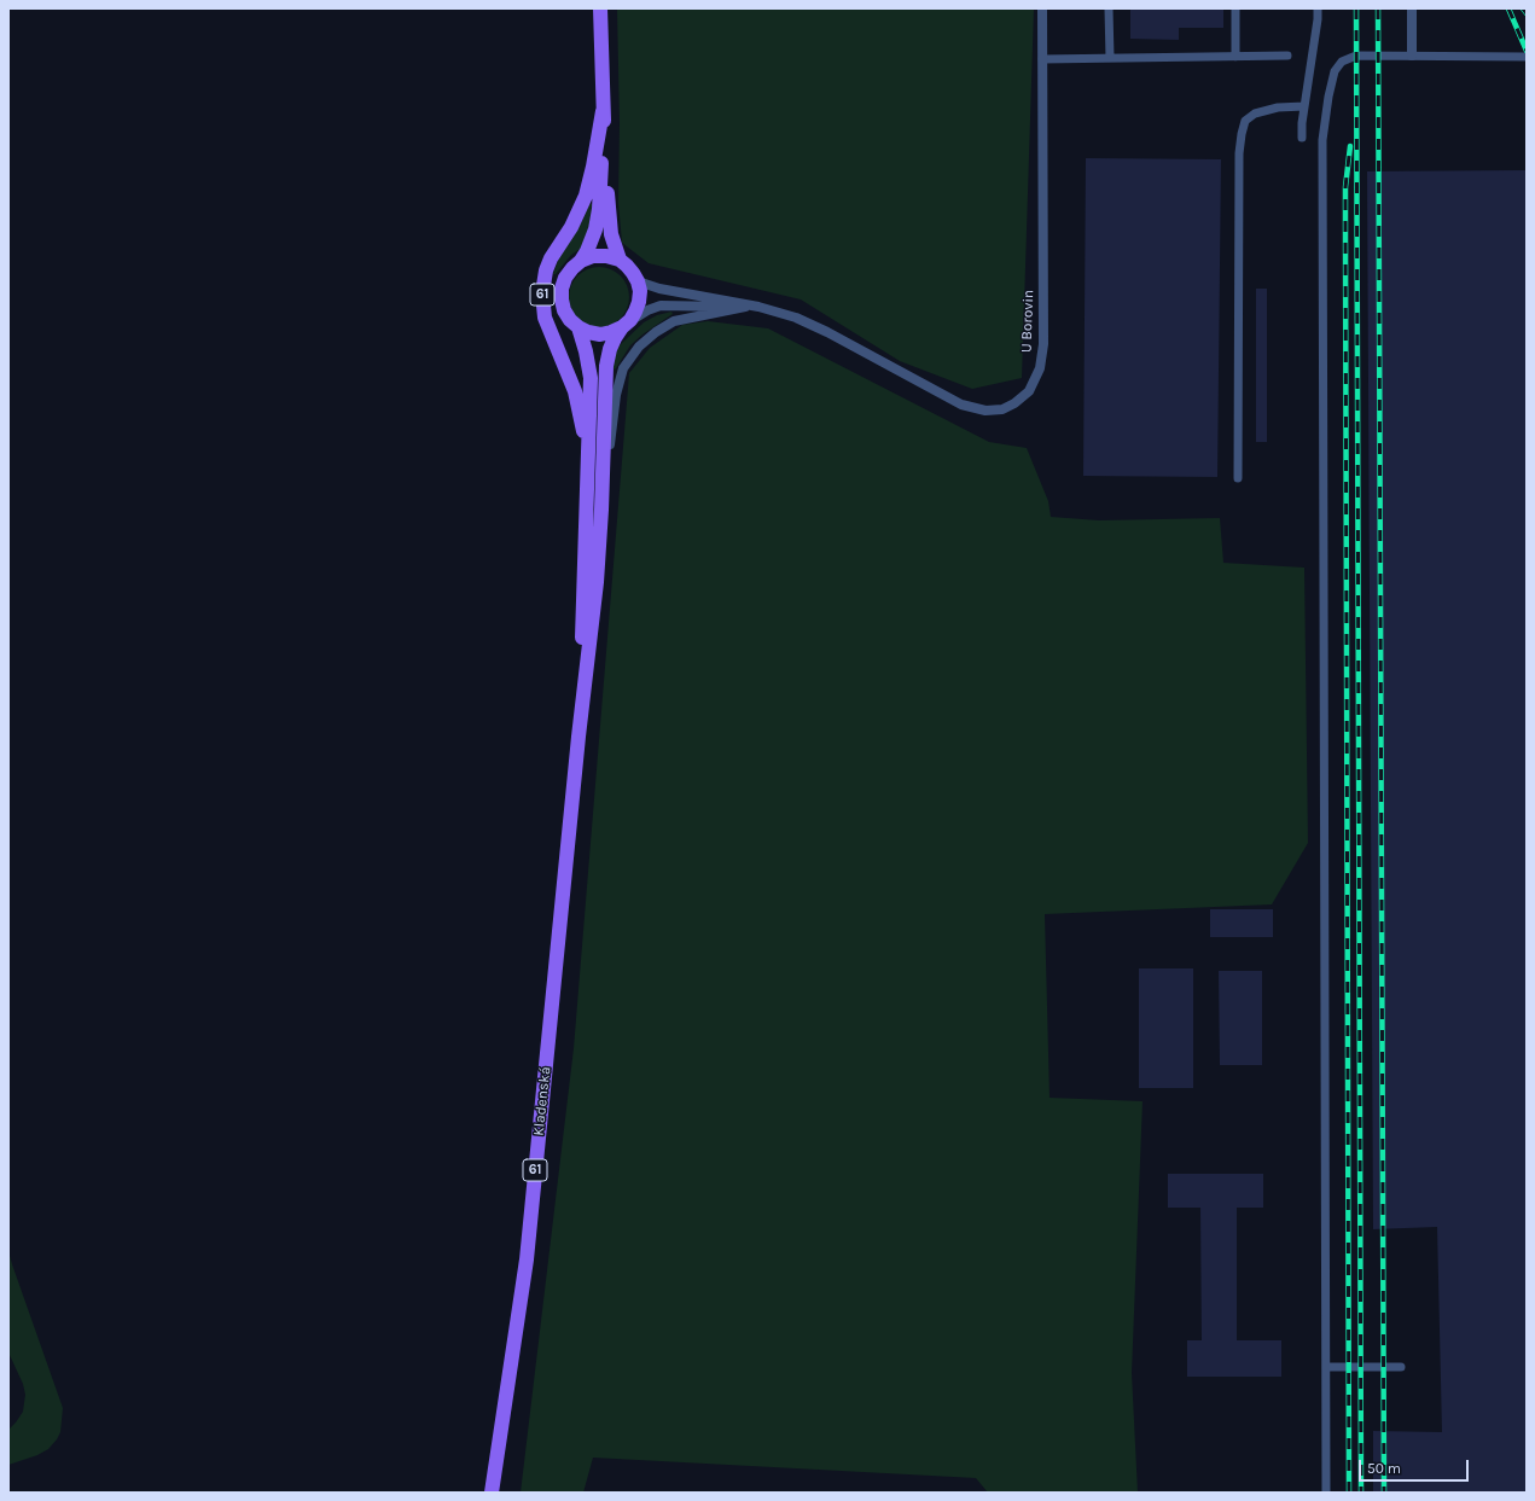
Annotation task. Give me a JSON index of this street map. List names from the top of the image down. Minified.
{"streets":{"main road":["61","Kladenská"],"street":["U Borovin"]},"crossings":[["61","Kladenská"]],"scale_bar":"50 m"}
